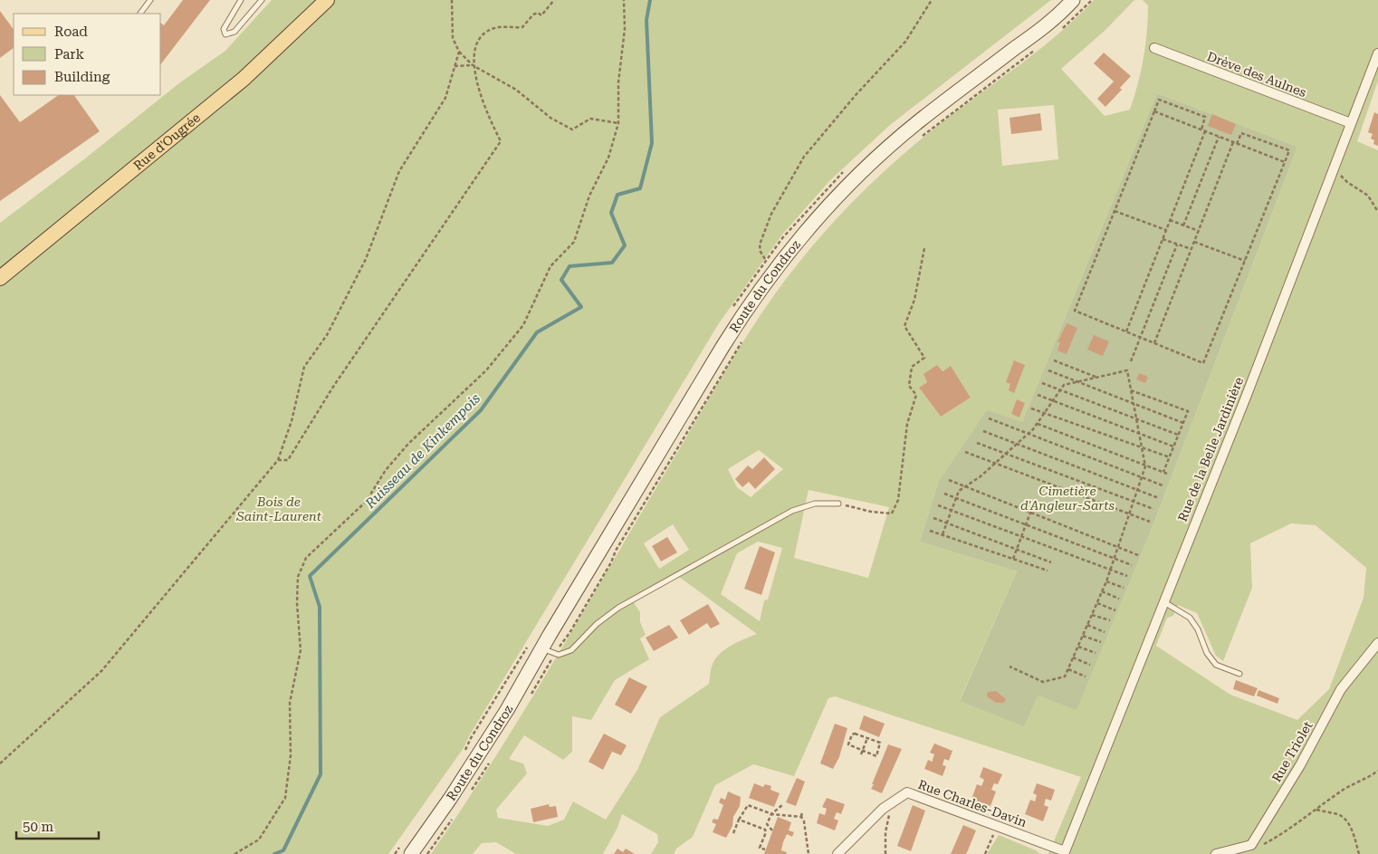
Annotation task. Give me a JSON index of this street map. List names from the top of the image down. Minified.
{"streets":{"main road":["Rue d'Ougrée","Route du Condroz"],"street":["Drève des Aulnes","Rue de la Belle Jardinière","Rue Triolet","Rue Charles-Davin"]},"crossings":[["Drève des Aulnes","Rue de la Belle Jardinière"],["Rue de la Belle Jardinière","Rue Charles-Davin"]],"water":["Ruisseau de Kinkempois"],"parks":["Cimetière d'Angleur-Sarts","Bois de Saint-Laurent"],"legend":["Road","Park","Building"],"scale_bar":"50 m"}
